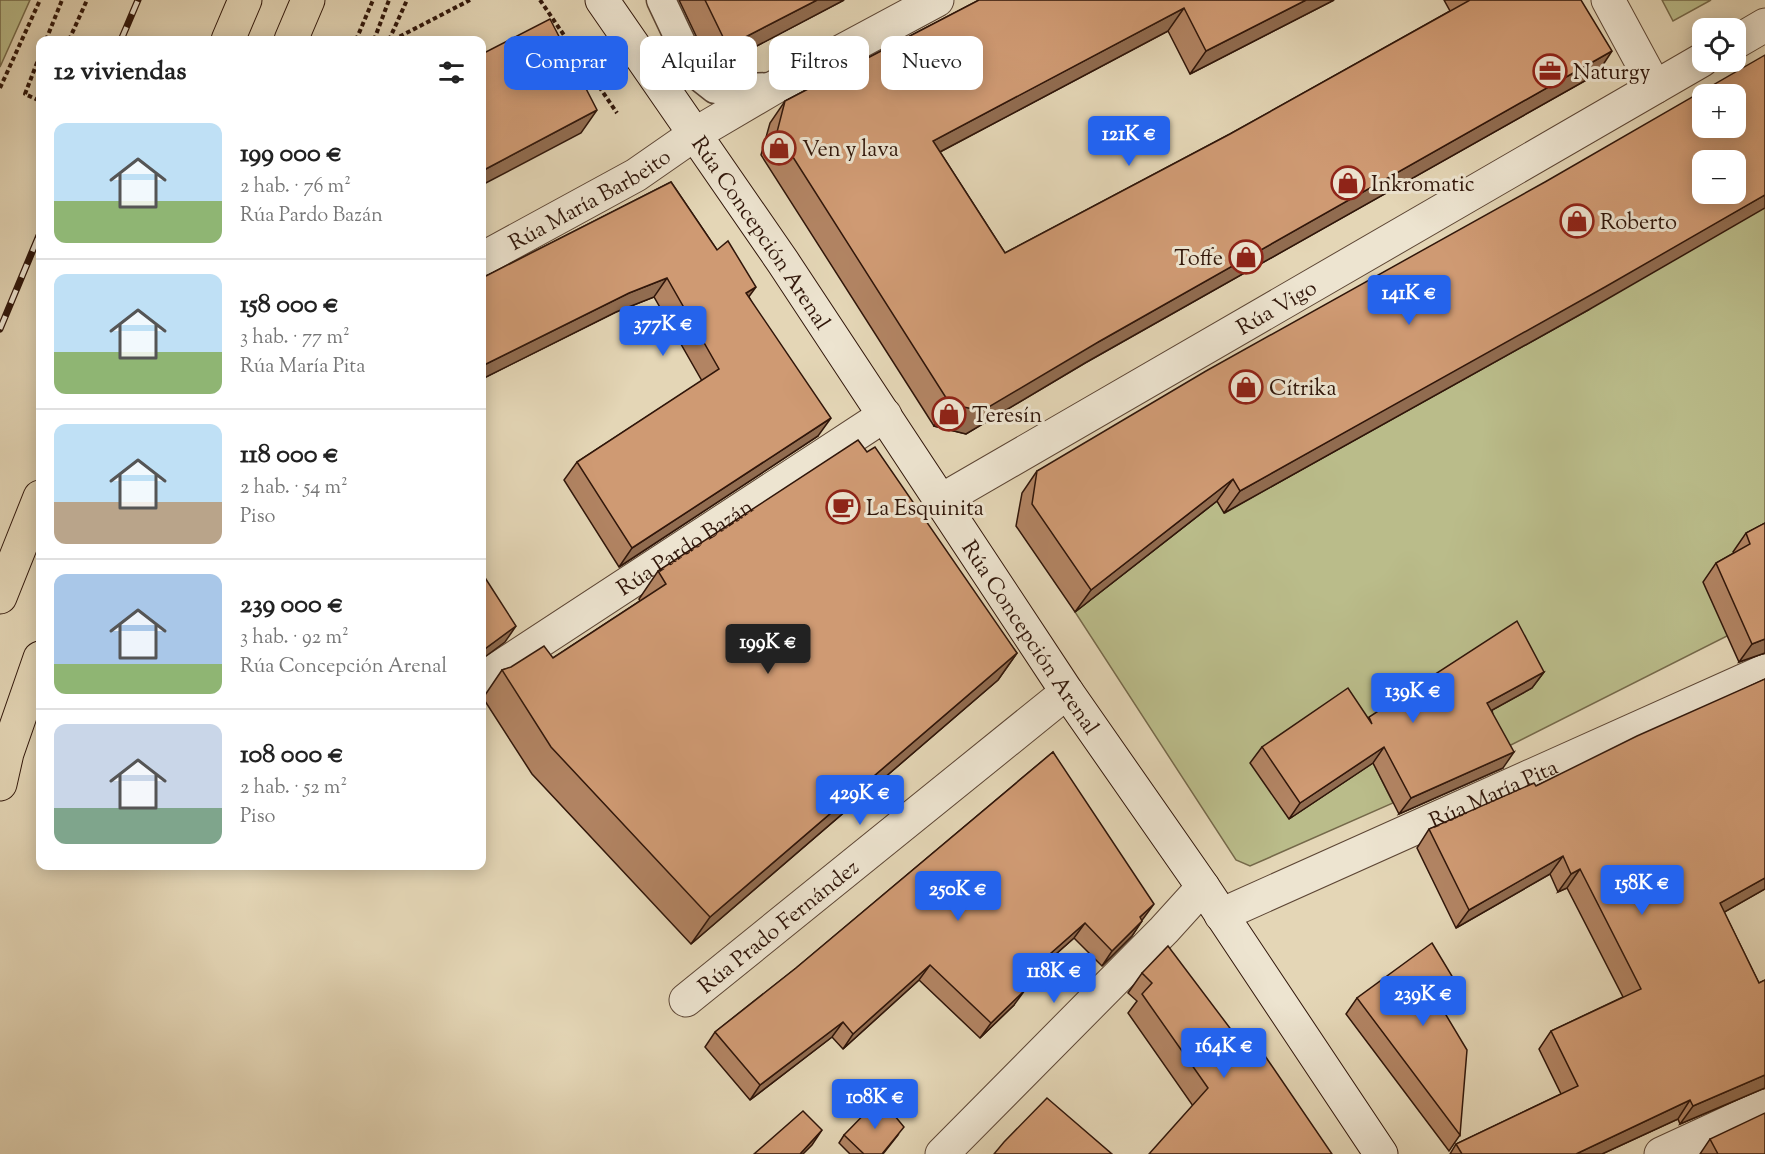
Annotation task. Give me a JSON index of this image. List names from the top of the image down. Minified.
{"streets":{"street":["Rúa María Barbeito","Rúa Concepción Arenal","Rúa Vigo","Rúa Pardo Bazán","Rúa María Pita","Rúa Prado Fernández"]},"crossings":[["Rúa María Barbeito","Rúa Concepción Arenal"],["Rúa Concepción Arenal","Rúa Vigo"],["Rúa Concepción Arenal","Rúa Pardo Bazán"],["Rúa Concepción Arenal","Rúa María Pita"],["Rúa Concepción Arenal","Rúa Prado Fernández"]],"places":{"office":["Naturgy"],"shop":["Ven y lava","Inkromatic","Roberto","Toffe","Cítrika","Teresín"],"cafe":["La Esquinita"]},"page":{"map_buttons":["+","−"],"chip":["Comprar","Alquilar","Filtros","Nuevo"],"heading":"12 viviendas","list":[{"name":"199 000 €","note":"2 hab. · 76 m² · Rúa Pardo Bazán"},{"name":"158 000 €","note":"3 hab. · 77 m² · Rúa María Pita"},{"name":"118 000 €","note":"2 hab. · 54 m² · Piso"},{"name":"239 000 €","note":"3 hab. · 92 m² · Rúa Concepción Arenal"},{"name":"108 000 €","note":"2 hab. · 52 m² · Piso"}],"price":["121K €","141K €","377K €","199K €","139K €","429K €","158K €","250K €","118K €","239K €","164K €","108K €"]}}
